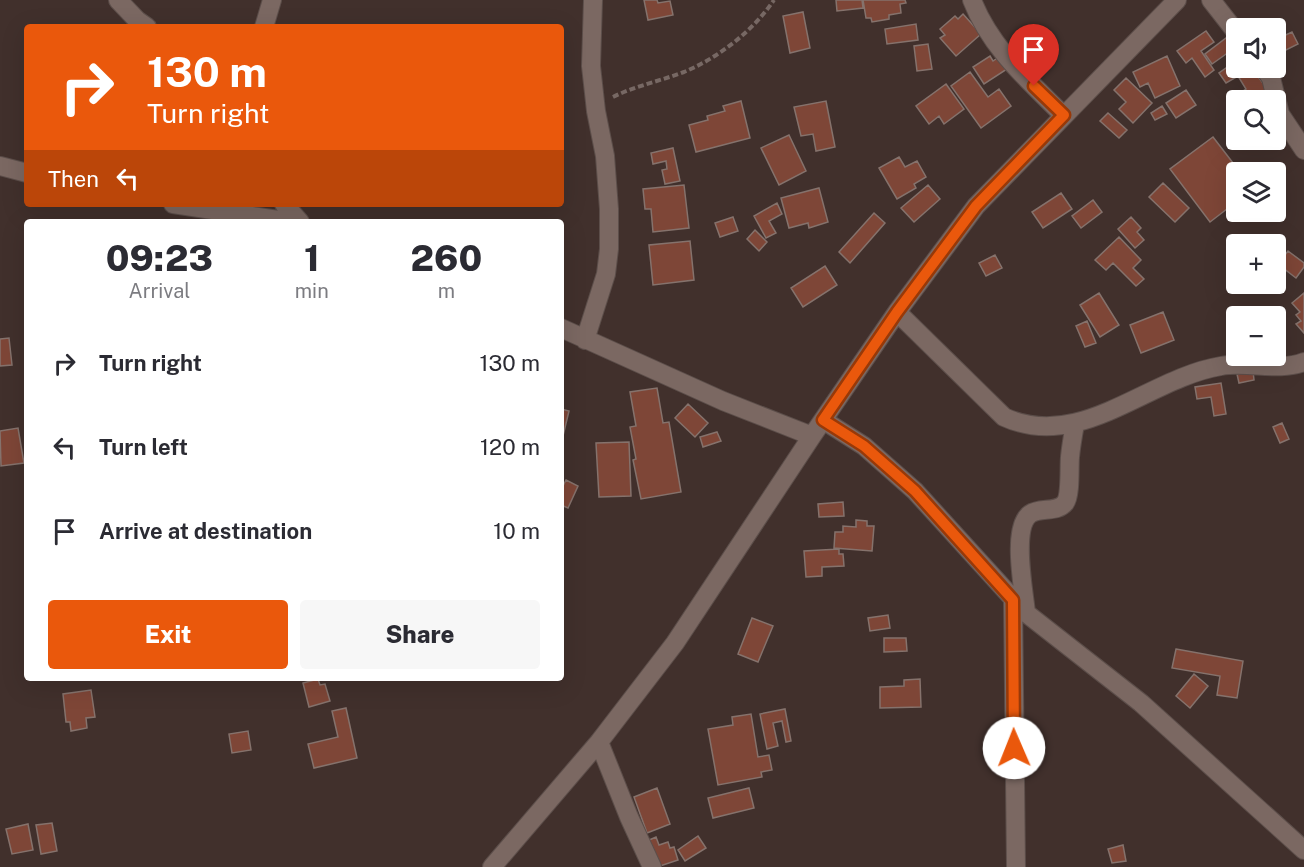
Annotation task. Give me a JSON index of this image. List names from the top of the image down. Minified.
{"page":{"map_buttons":["+","−"],"turn":["130 m","Turn right"],"then":"Then","eta":["09:23","Arrival","1","min","260","m"],"list":[{"name":"Turn right","value":"130 m"},{"name":"Turn left","value":"120 m"},{"name":"Arrive at destination","value":"10 m"}],"buttons":["Exit","Share"]}}
